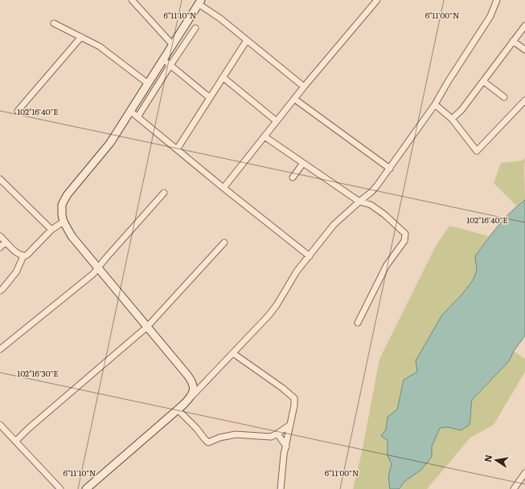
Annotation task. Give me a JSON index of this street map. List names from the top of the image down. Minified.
{"north":"left","coordinates":["6°11'10\"N","6°11'00\"N","102°16'40\"E","102°16'30\"E"]}
